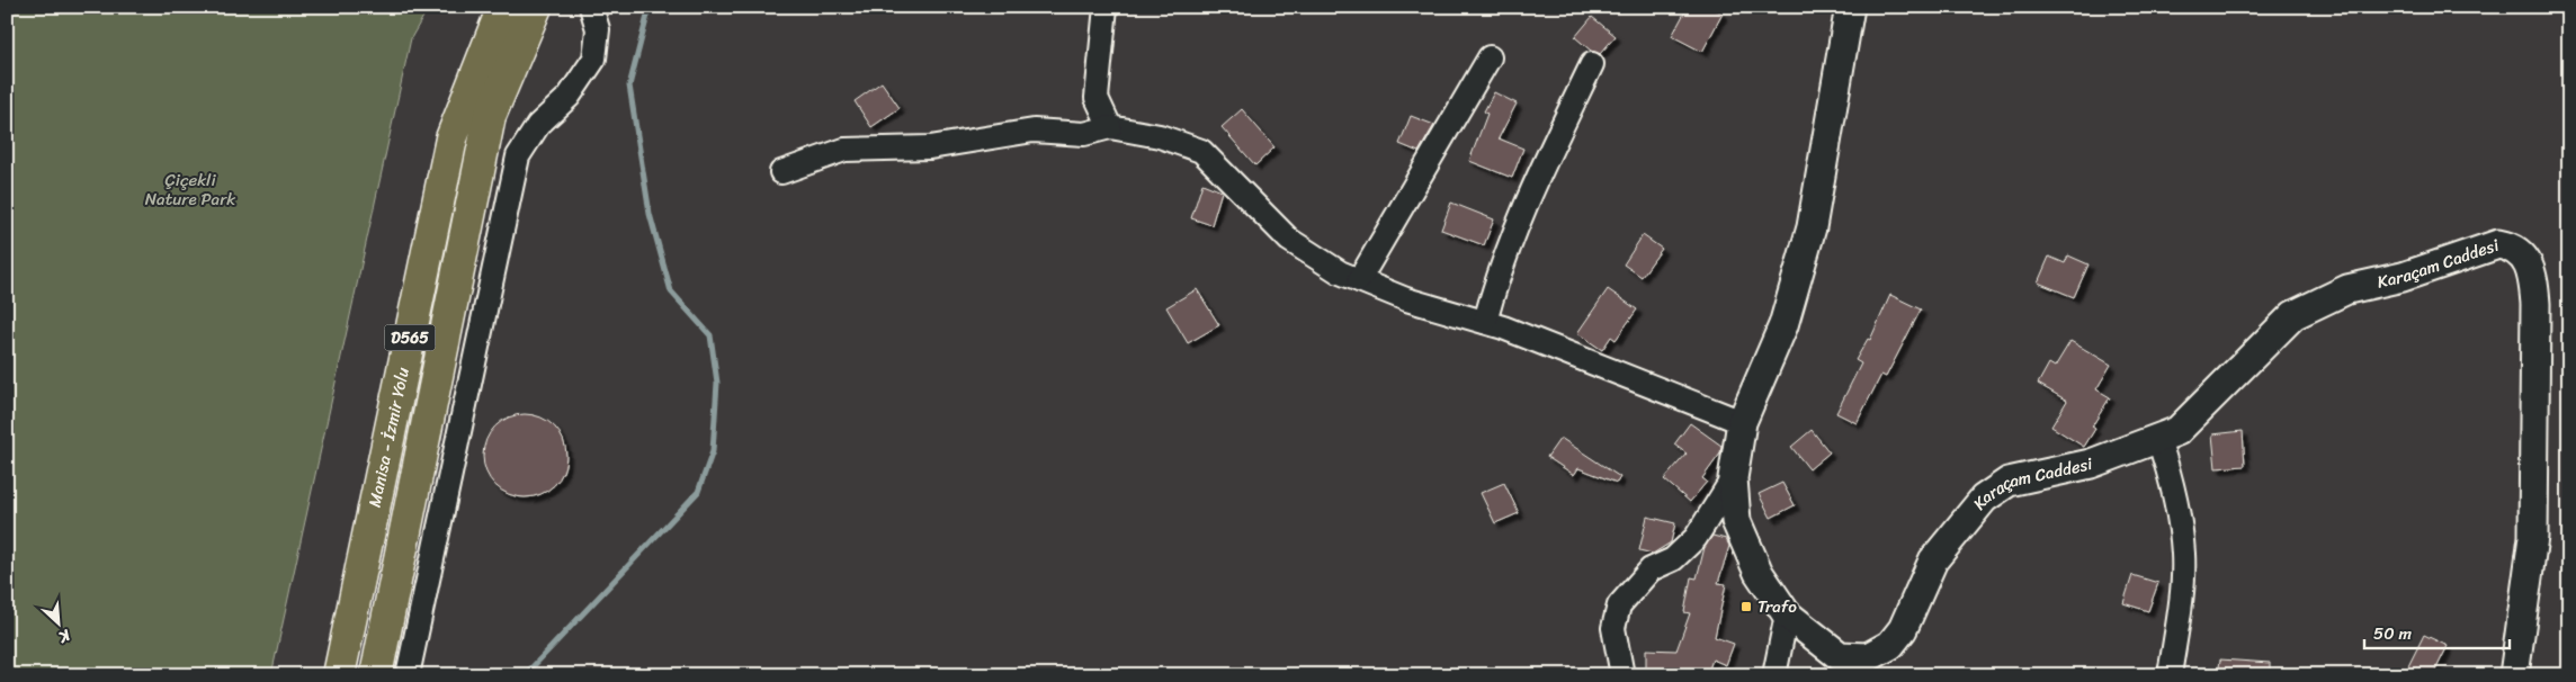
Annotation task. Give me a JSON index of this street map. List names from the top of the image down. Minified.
{"streets":{"highway":["D565","Manisa - İzmir Yolu"],"street":["Karaçam Caddesi"]},"parks":["Çiçekli Nature Park"],"places":{"transit":["Trafo"]},"scale_bar":"50 m","north":"bottom right"}
